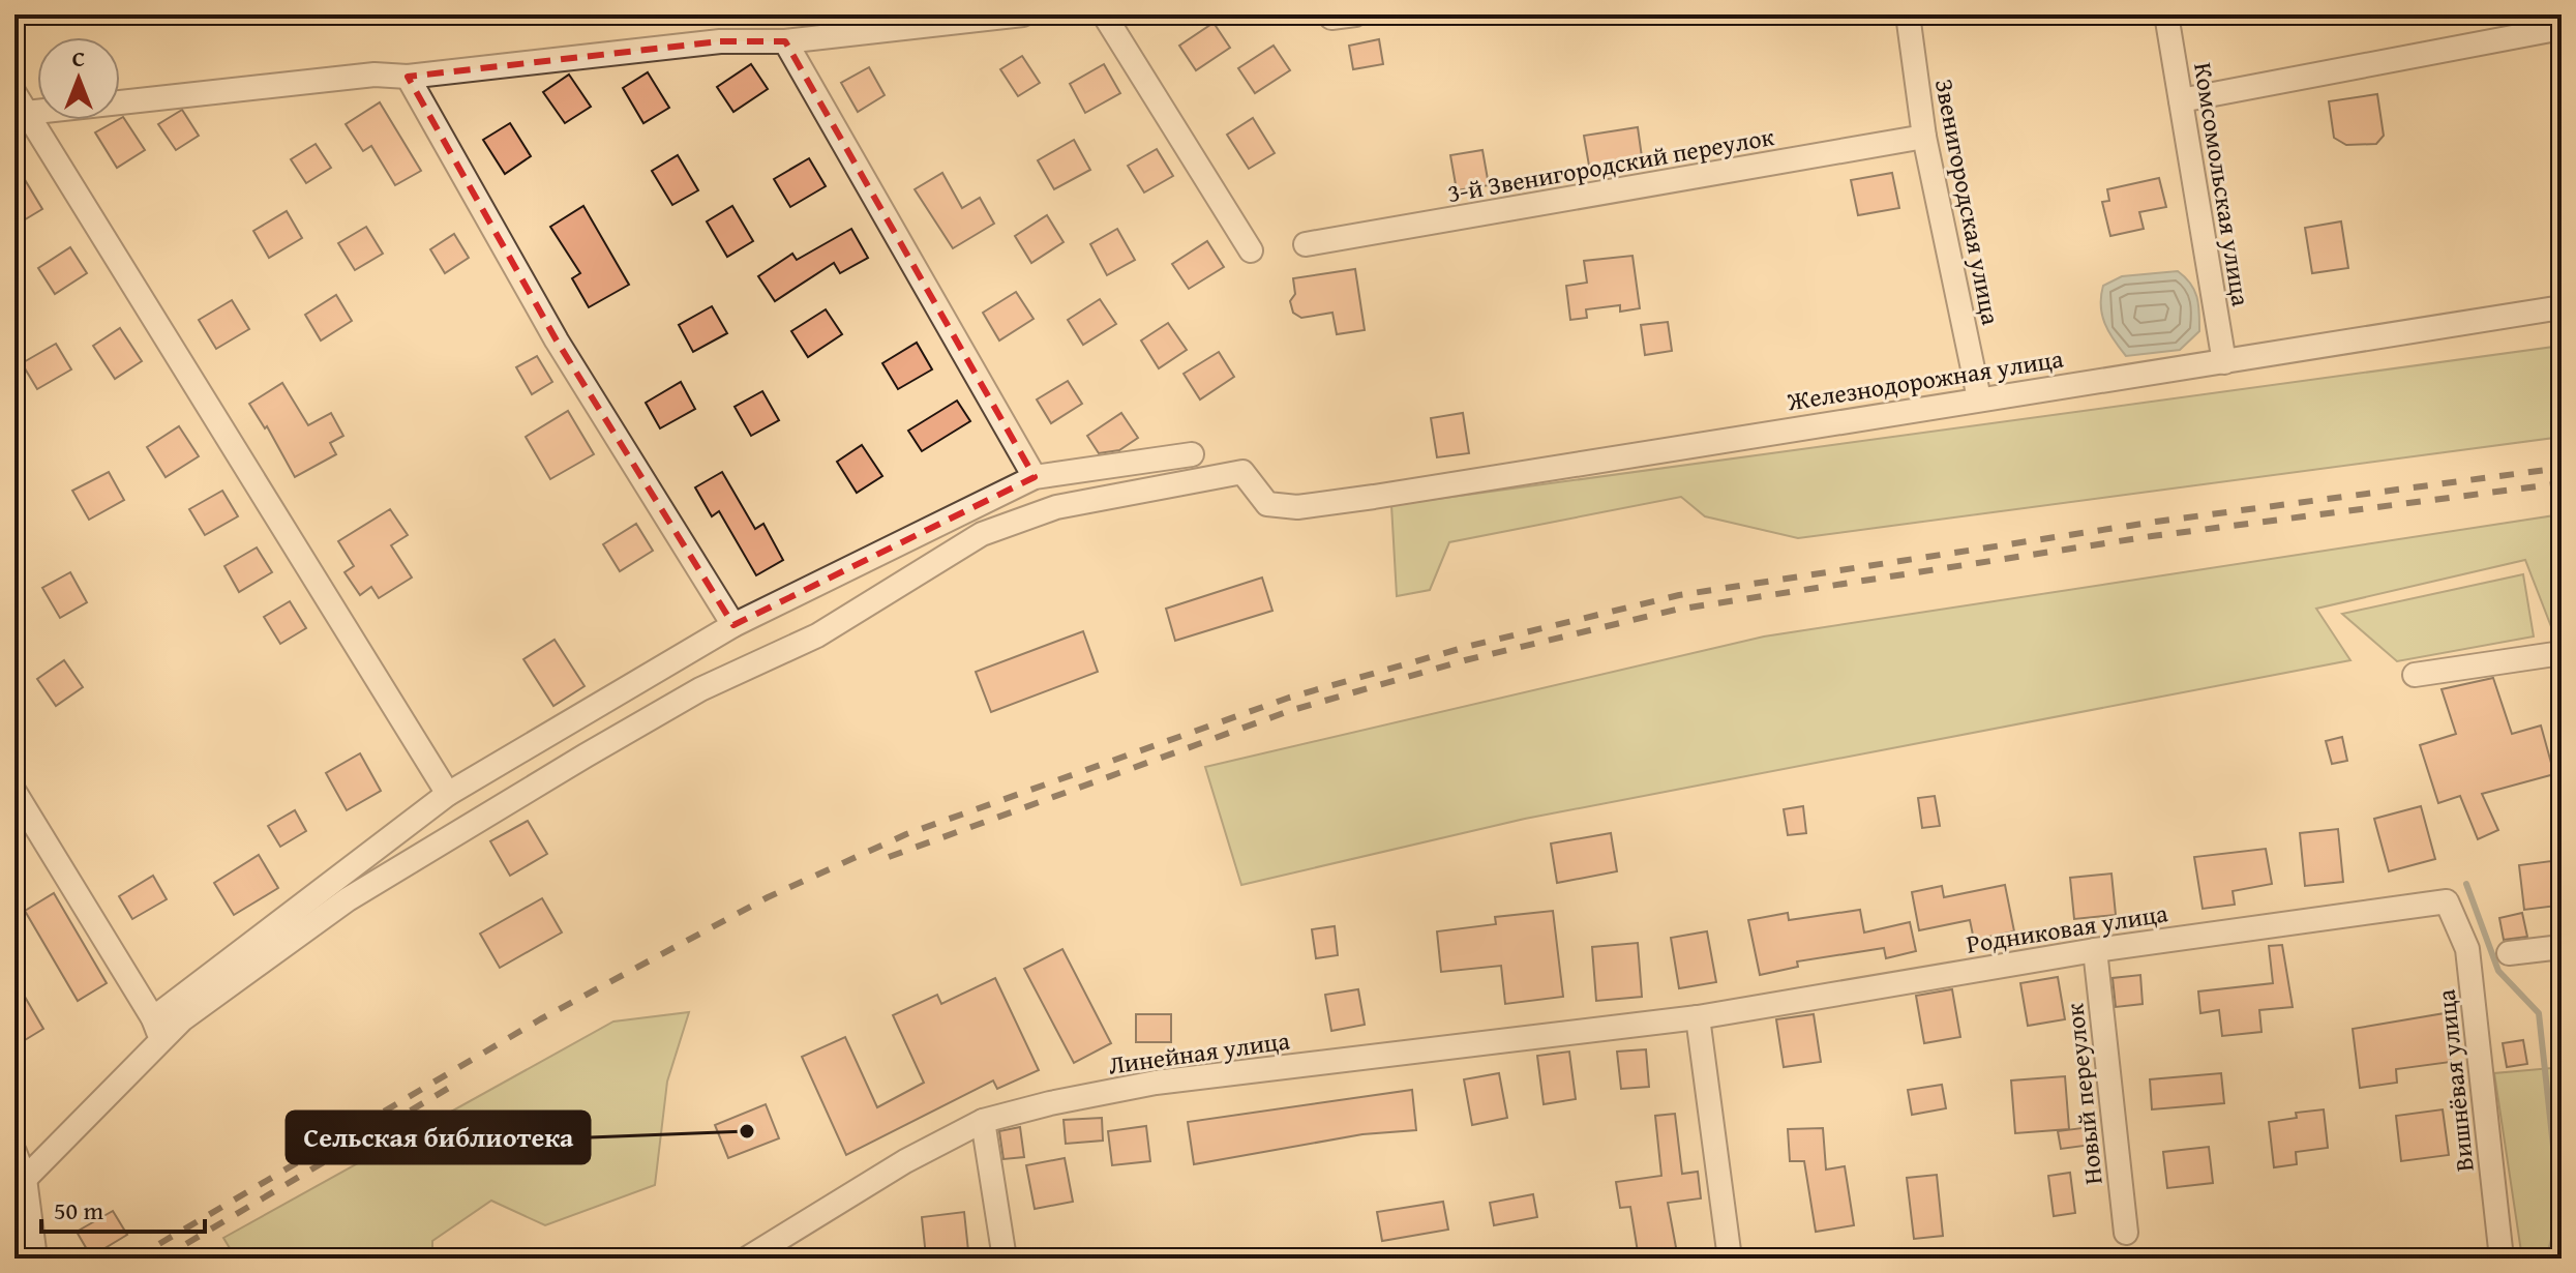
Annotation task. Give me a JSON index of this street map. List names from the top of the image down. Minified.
{"streets":{"street":["3-й Звенигородский переулок","Комсомольская улица","Звенигородская улица","Железнодорожная улица","Родниковая улица","Линейная улица","Вишнёвая улица","Новый переулок"]},"crossings":[["3-й Звенигородский переулок","Звенигородская улица"],["Комсомольская улица","Железнодорожная улица"],["Звенигородская улица","Железнодорожная улица"],["Родниковая улица","Линейная улица"],["Родниковая улица","Вишнёвая улица"],["Родниковая улица","Новый переулок"]],"places":["Сельская библиотека"],"scale_bar":"50 m","north":"top"}
